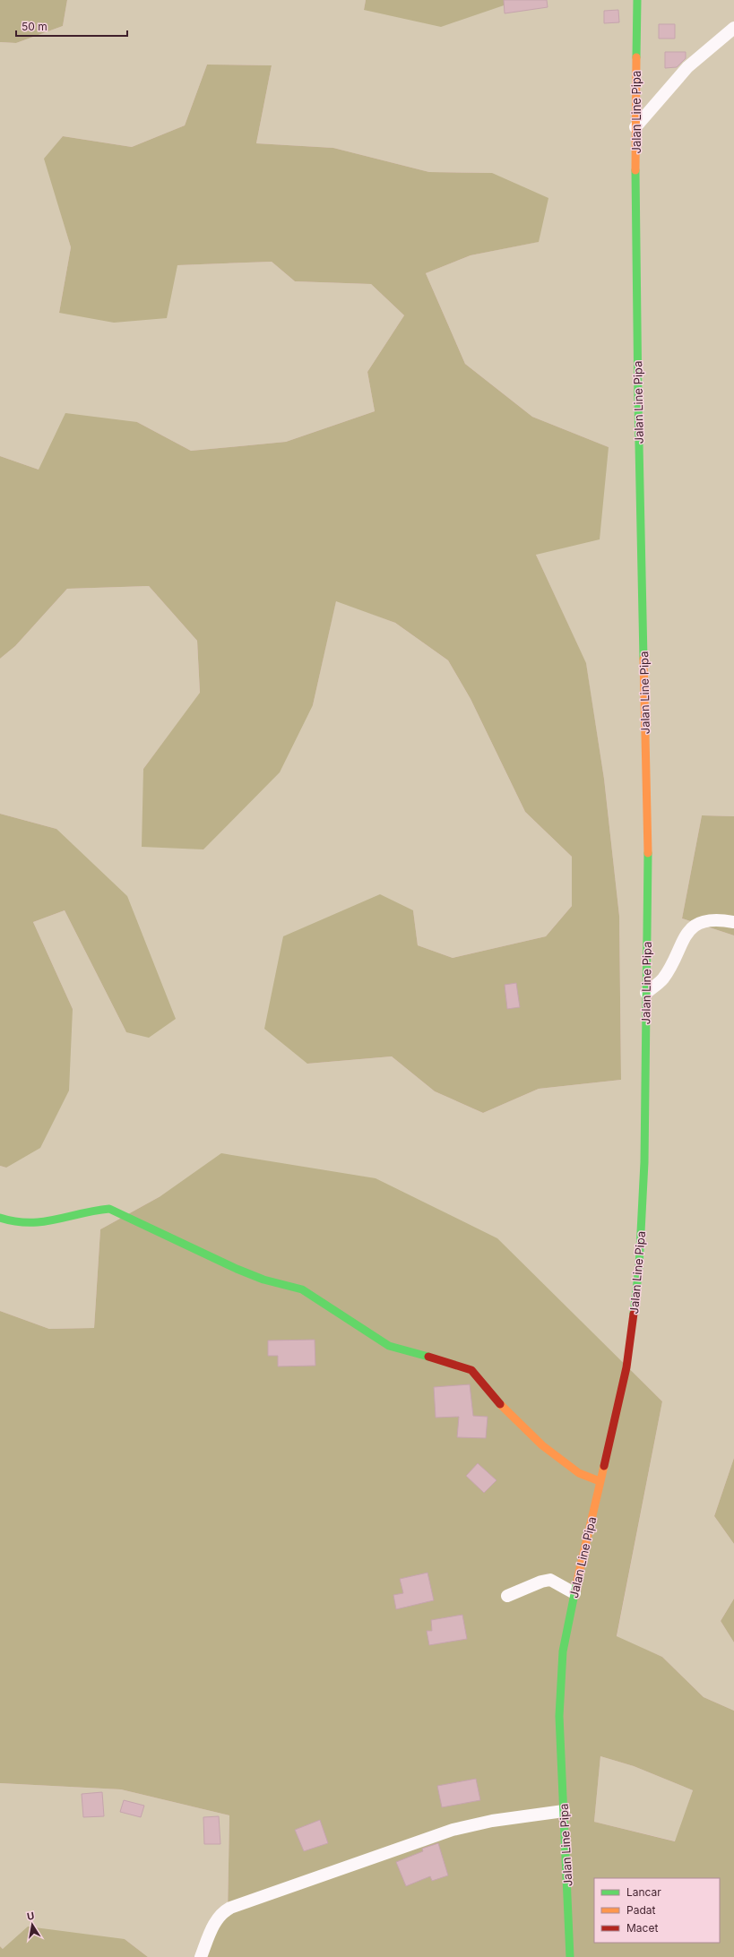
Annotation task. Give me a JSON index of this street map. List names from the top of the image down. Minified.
{"streets":{"main road":["Jalan Line Pipa"]},"legend":["Lancar","Padat","Macet"],"scale_bar":"50 m","north":"top"}
